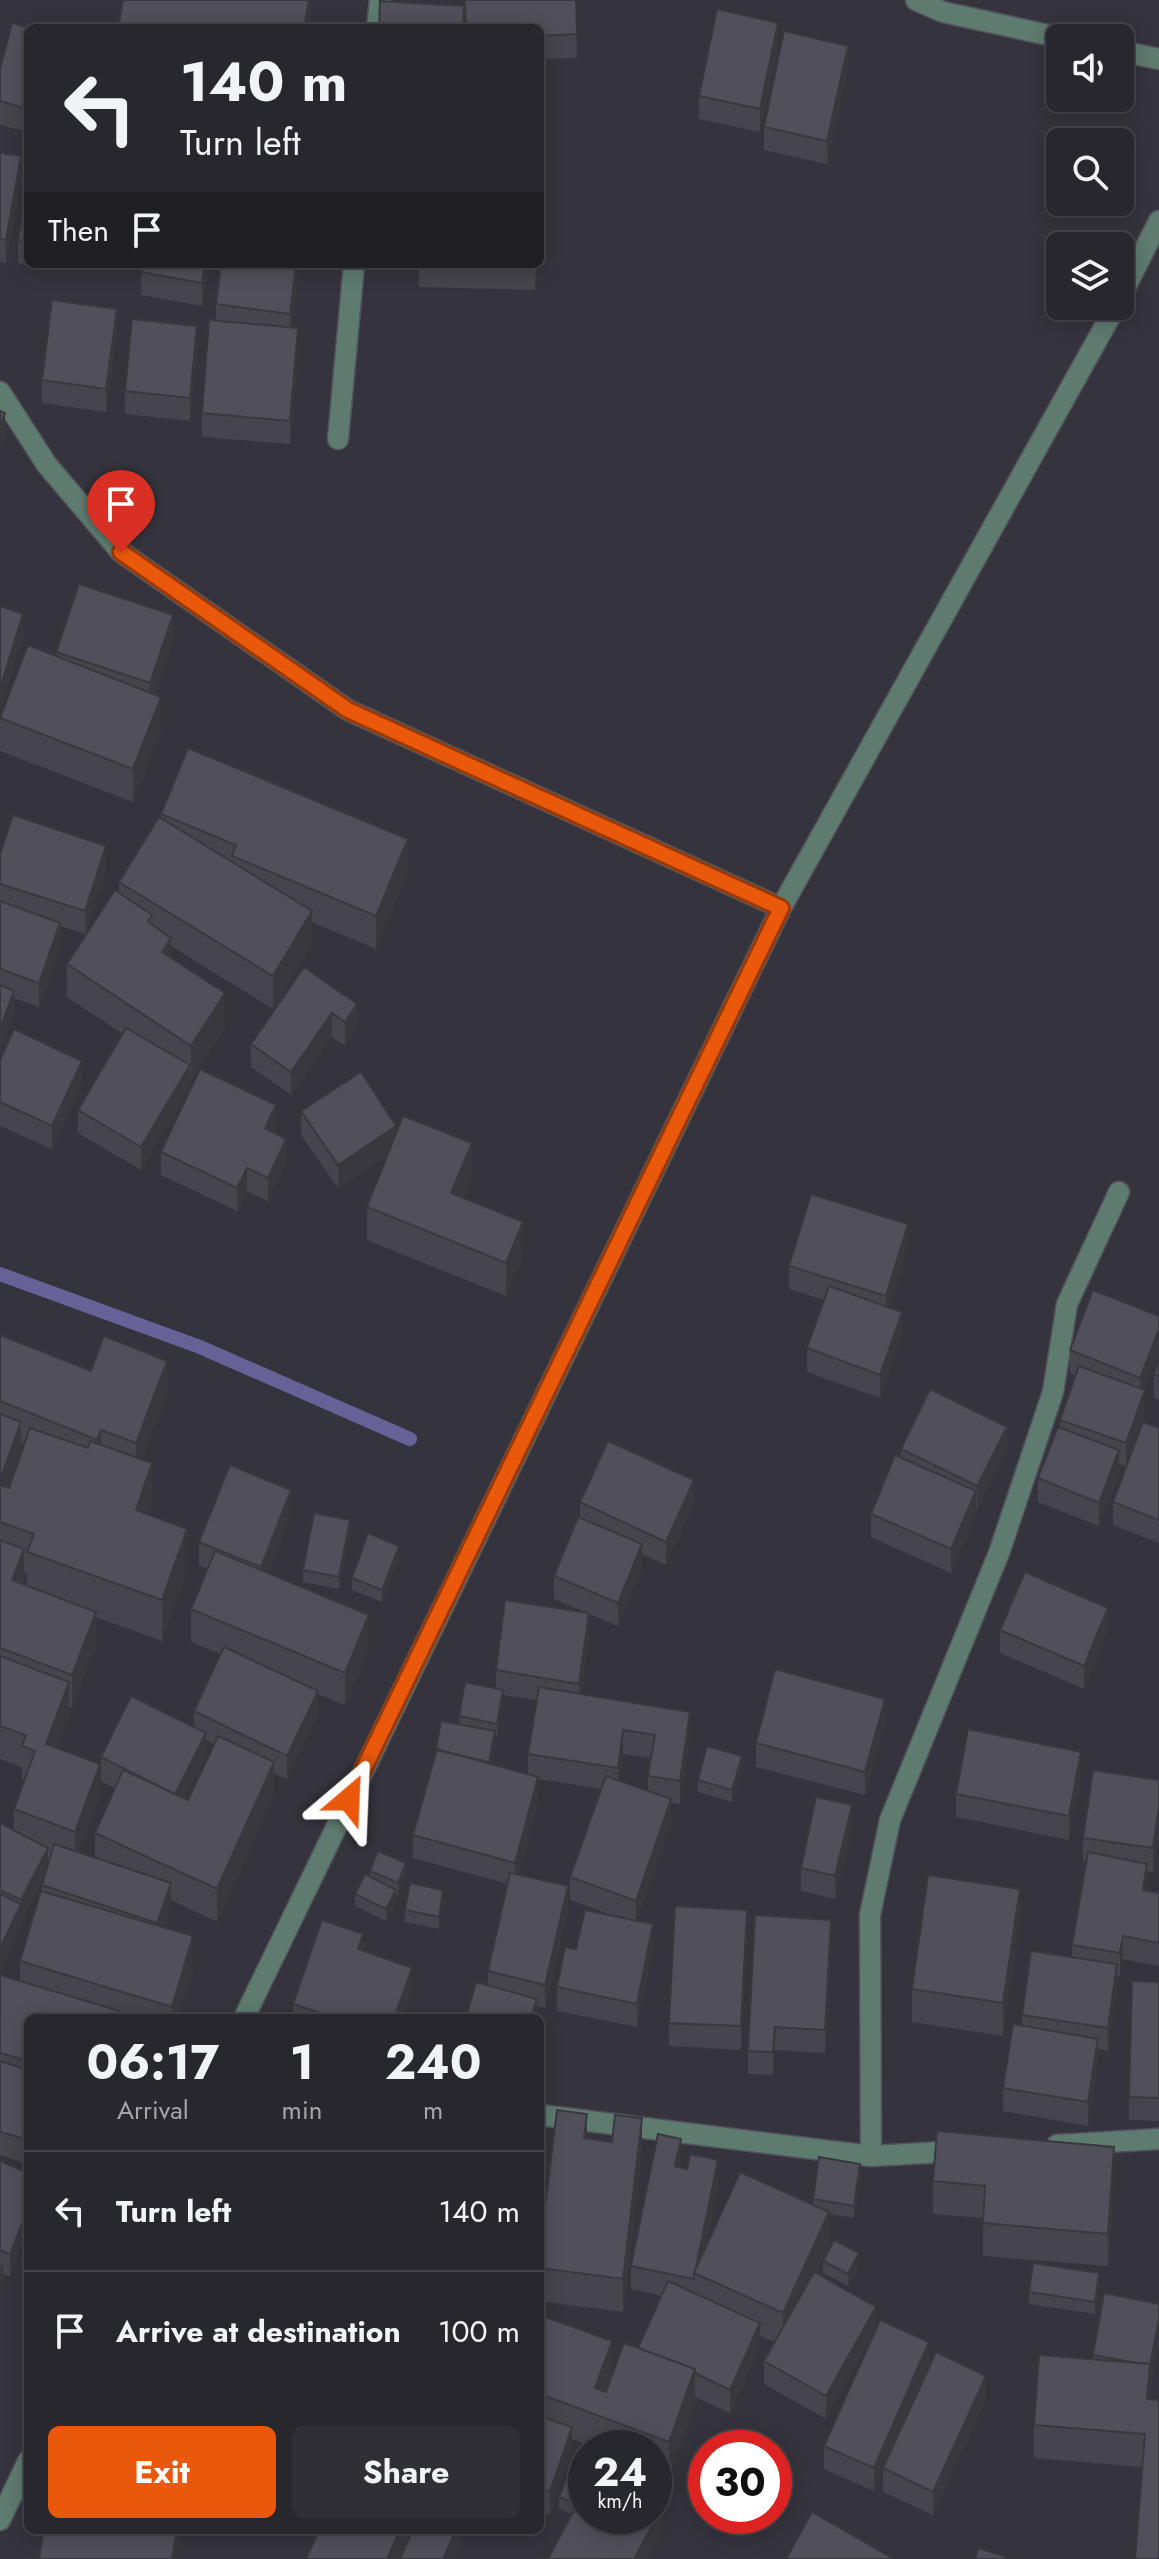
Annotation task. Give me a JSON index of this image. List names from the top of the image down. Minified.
{"page":{"turn":["140 m","Turn left"],"then":"Then","eta":["06:17","Arrival","1","min","240","m"],"list":[{"name":"Turn left","value":"140 m"},{"name":"Arrive at destination","value":"100 m"}],"buttons":["Exit","Share"],"speed":"24 km/h","limit":"30"}}
